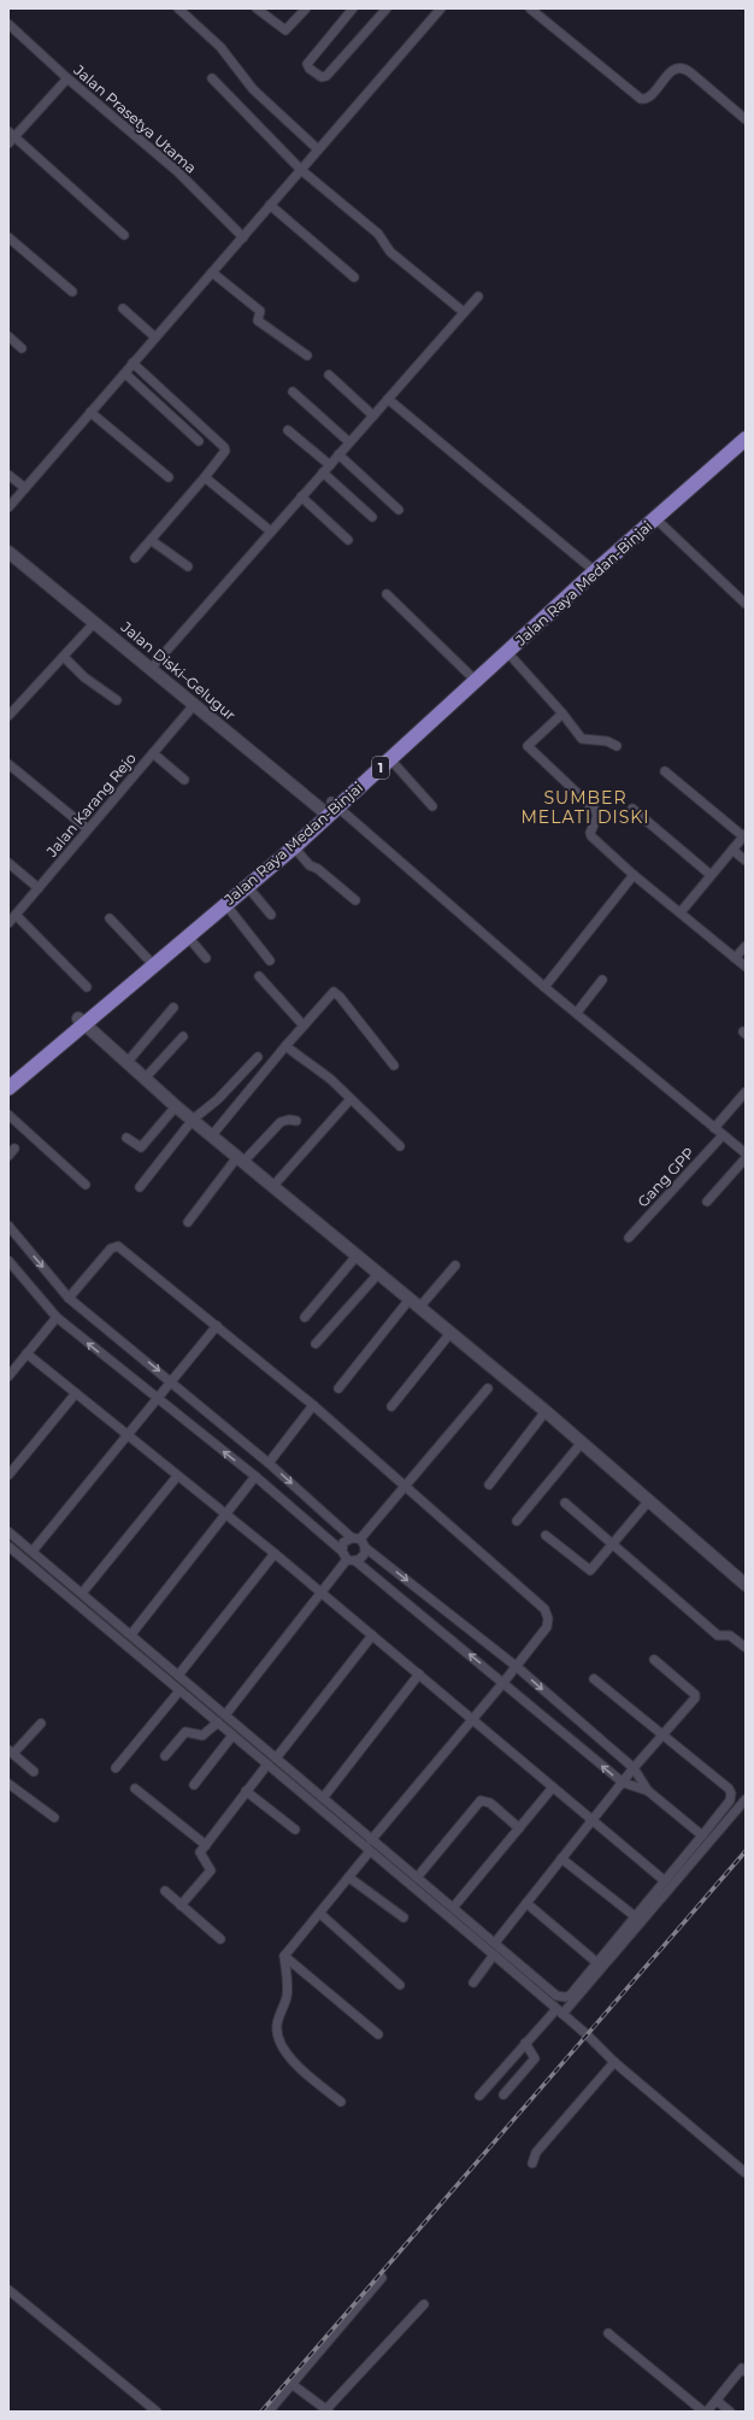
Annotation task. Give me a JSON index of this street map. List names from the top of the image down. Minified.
{"streets":{"highway":["Jalan Raya Medan-Binjai","1"],"main road":["Jalan Diski–Gelugur"],"street":["Jalan Prasetya Utama","Jalan Karang Rejo","Gang GPP"]},"crossings":[["Jalan Raya Medan-Binjai","Jalan Diski–Gelugur"],["Jalan Diski–Gelugur","Jalan Karang Rejo"]],"districts":["SUMBER MELATI DISKI"]}
